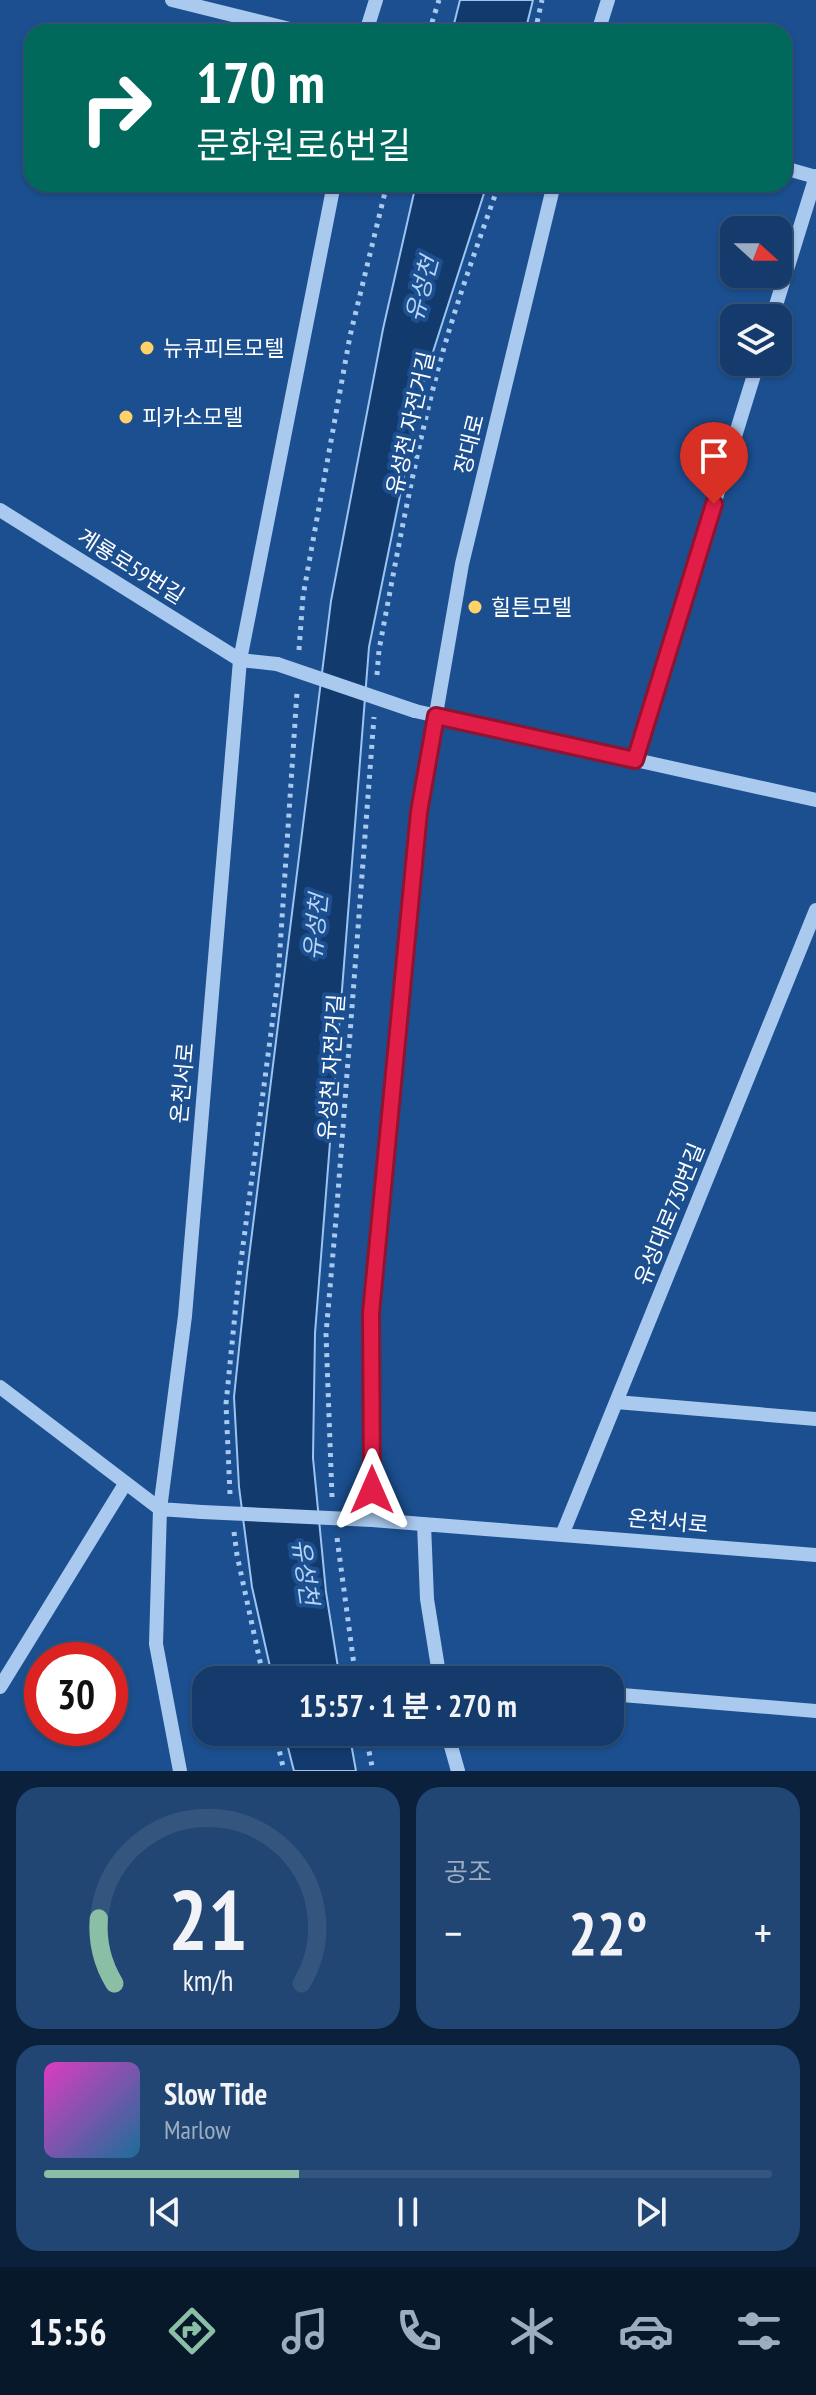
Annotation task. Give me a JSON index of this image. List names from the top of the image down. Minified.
{"streets":{"street":["장대로","계룡로59번길","온천서로","유성대로730번길"],"path":["유성천 자전거길"]},"crossings":[["계룡로59번길","온천서로"],["온천서로","유성대로730번길"]],"water":["유성천"],"places":["뉴큐피트모텔","피카소모텔","힐튼모텔"],"north":"right","page":{"turn":["170 m","문화원로6번길"],"limit":"30","trip":"15:57 · 1 분 · 270 m","tile":"공조","heat":["−","22°","+"],"song":["Slow Tide","Marlow"],"tabs":"15:56","gauge":["21","km/h"]}}
